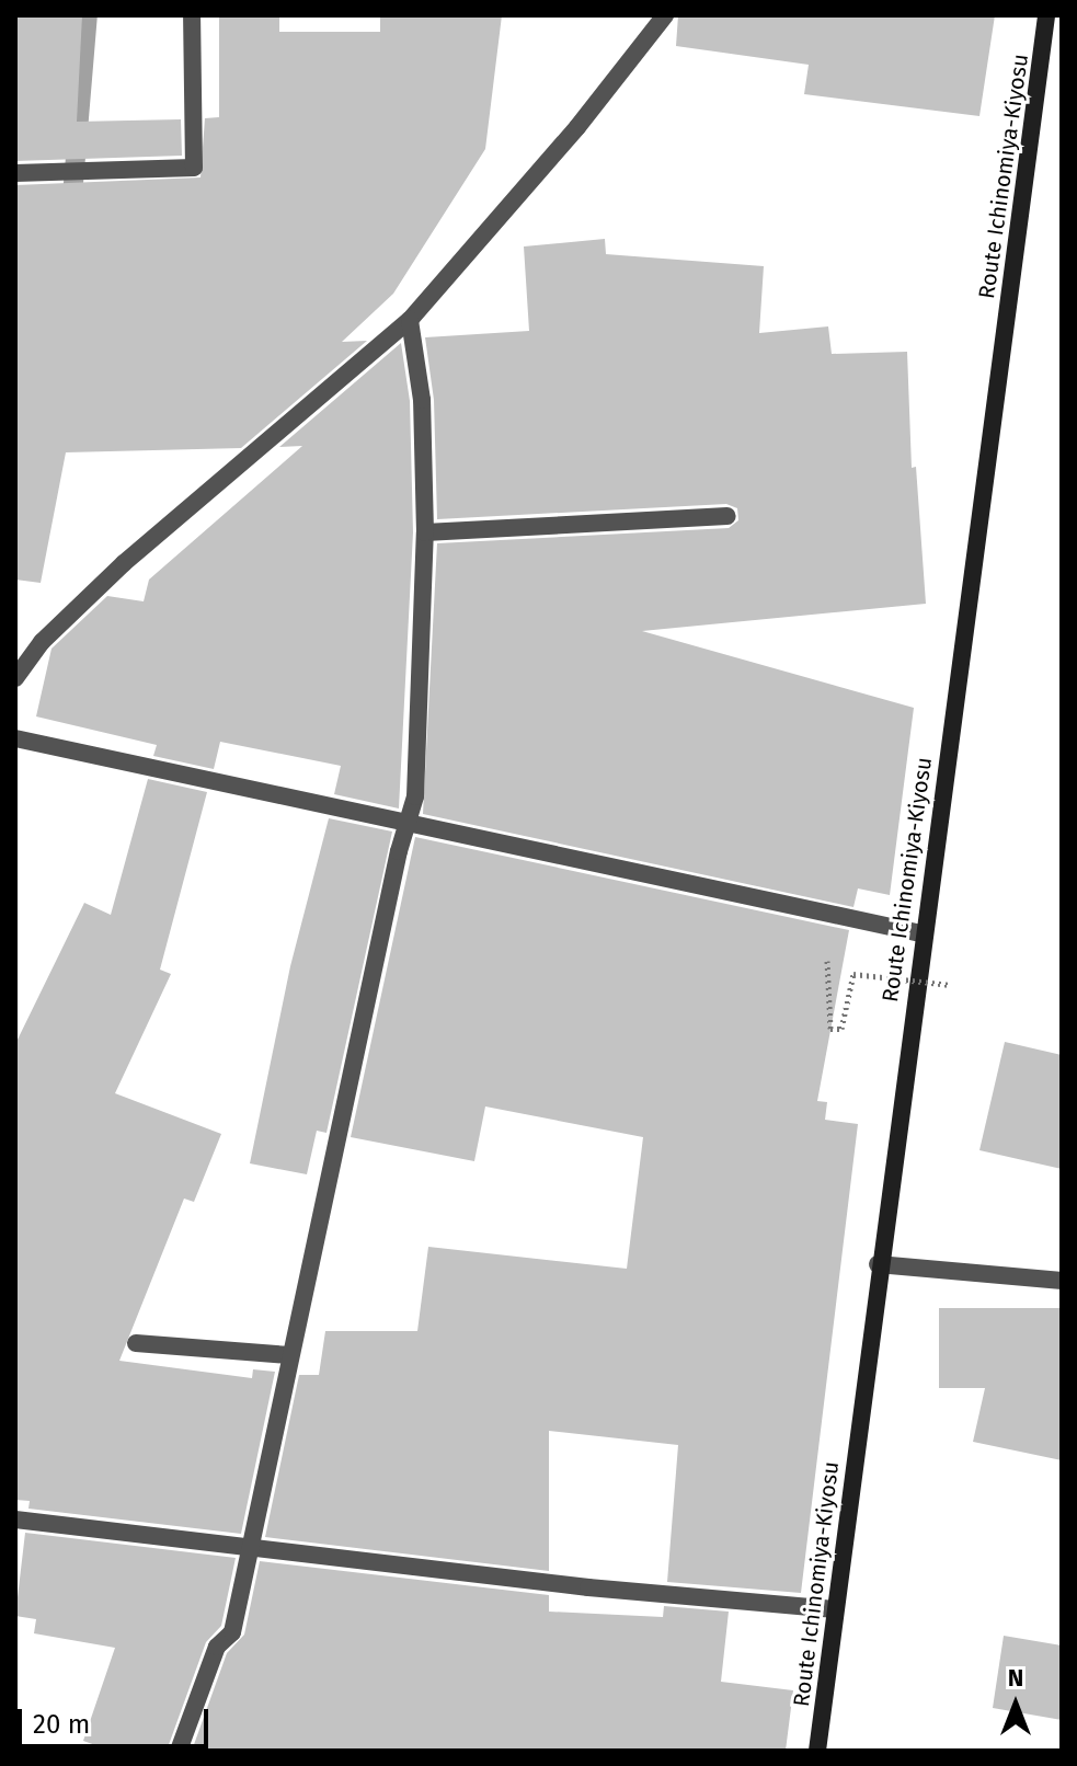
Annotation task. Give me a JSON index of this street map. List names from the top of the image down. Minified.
{"streets":{"main road":["Route Ichinomiya-Kiyosu"]},"scale_bar":"20 m","north":"top"}
